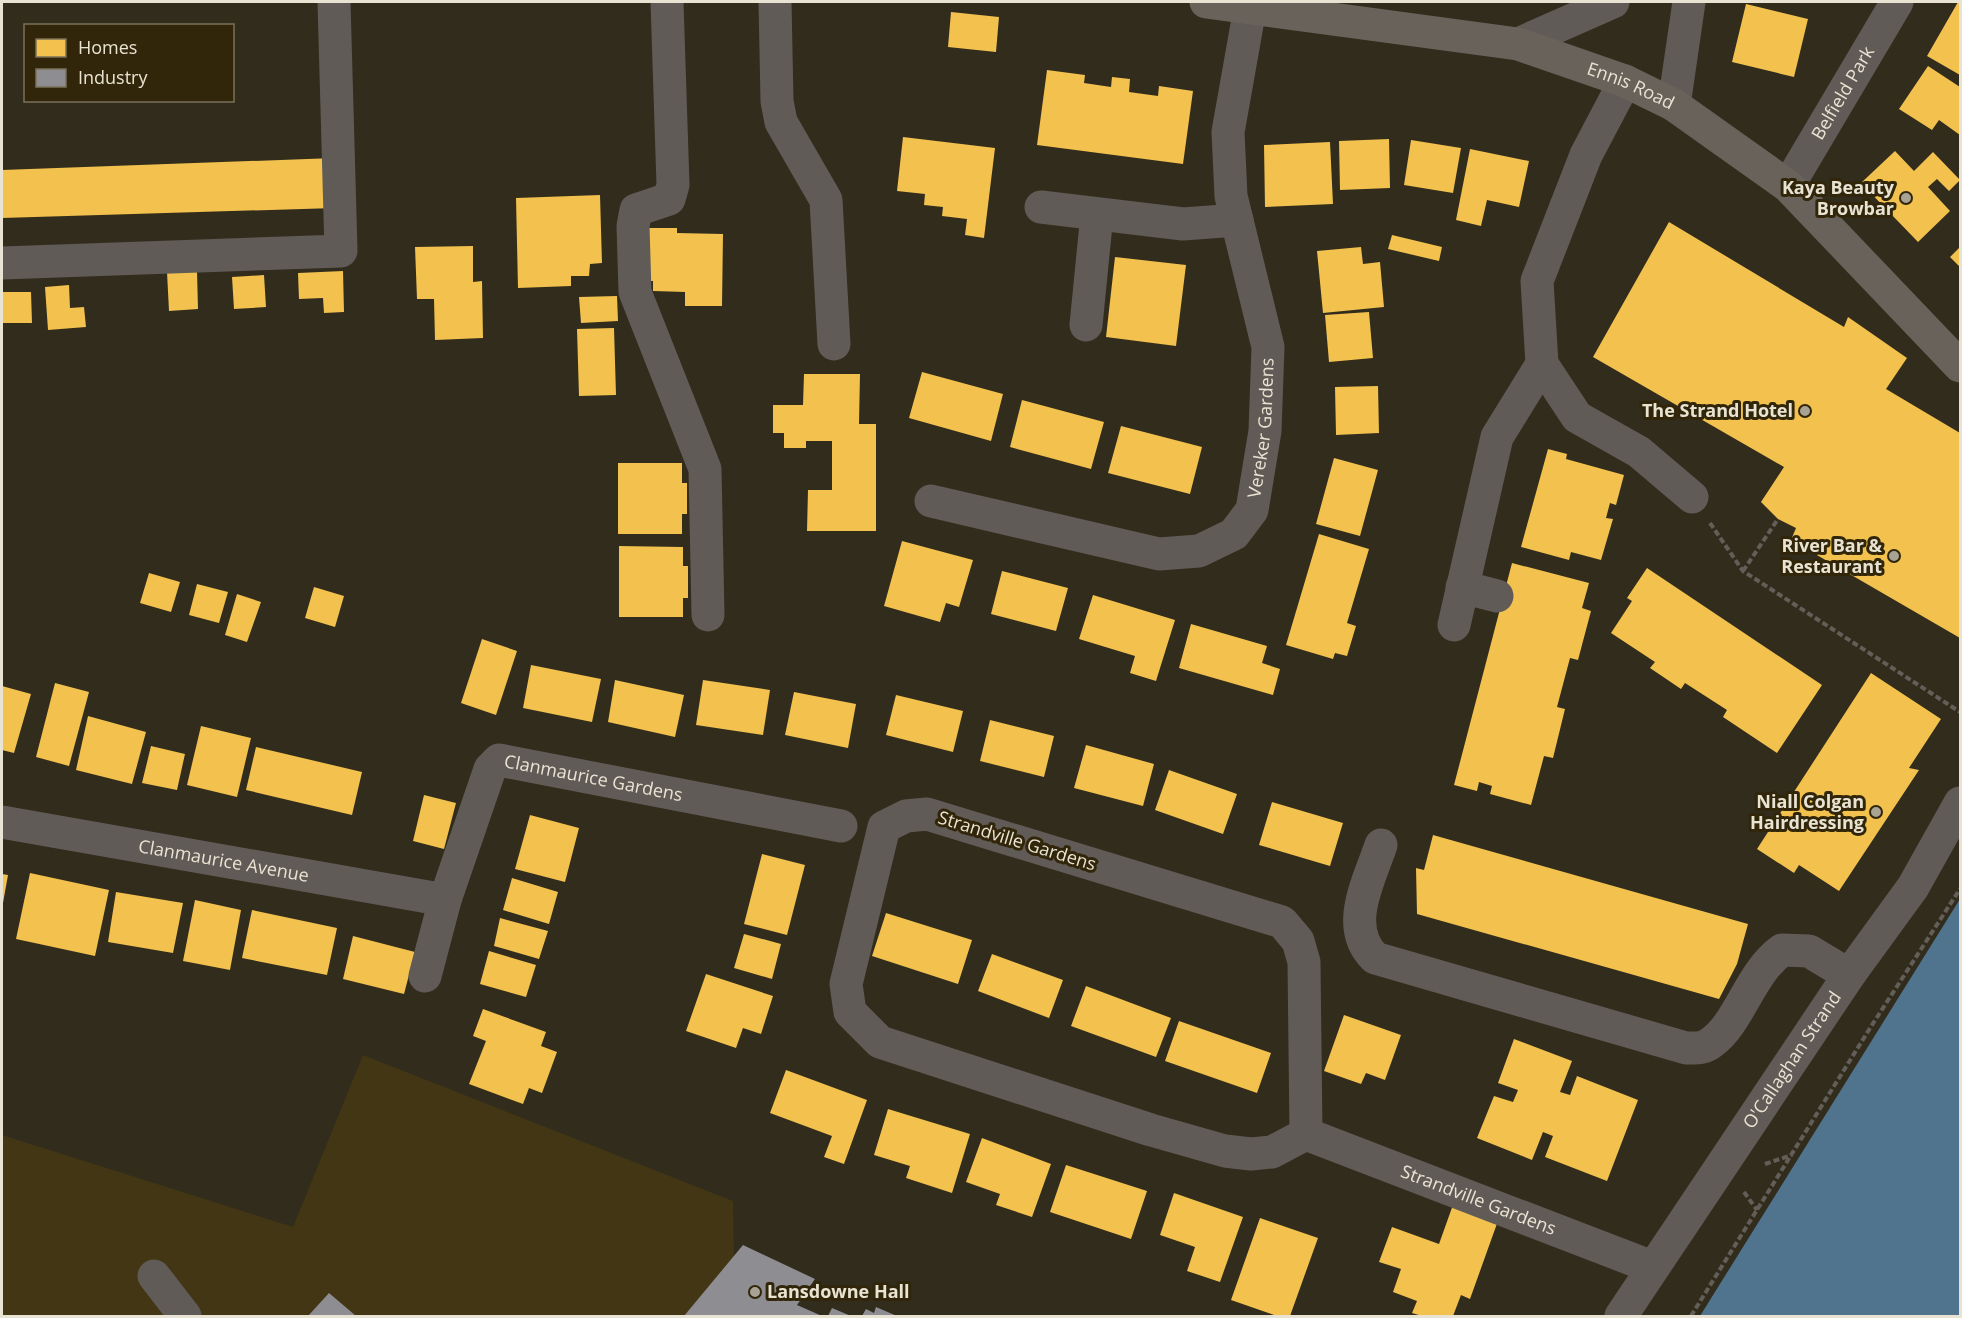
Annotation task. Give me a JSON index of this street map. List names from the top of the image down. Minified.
{"streets":{"main road":["Ennis Road"],"street":["Belfield Park","Vereker Gardens","Clanmaurice Gardens","Strandville Gardens","Clanmaurice Avenue","O'Callaghan Strand"]},"crossings":[["Ennis Road","Belfield Park"],["Ennis Road","Vereker Gardens"],["Clanmaurice Gardens","Clanmaurice Avenue"],["Strandville Gardens","O'Callaghan Strand"]],"places":["Kaya Beauty Browbar","The Strand Hotel","River Bar & Restaurant","Niall Colgan Hairdressing","Lansdowne Hall"],"legend":["Homes","Industry"]}
